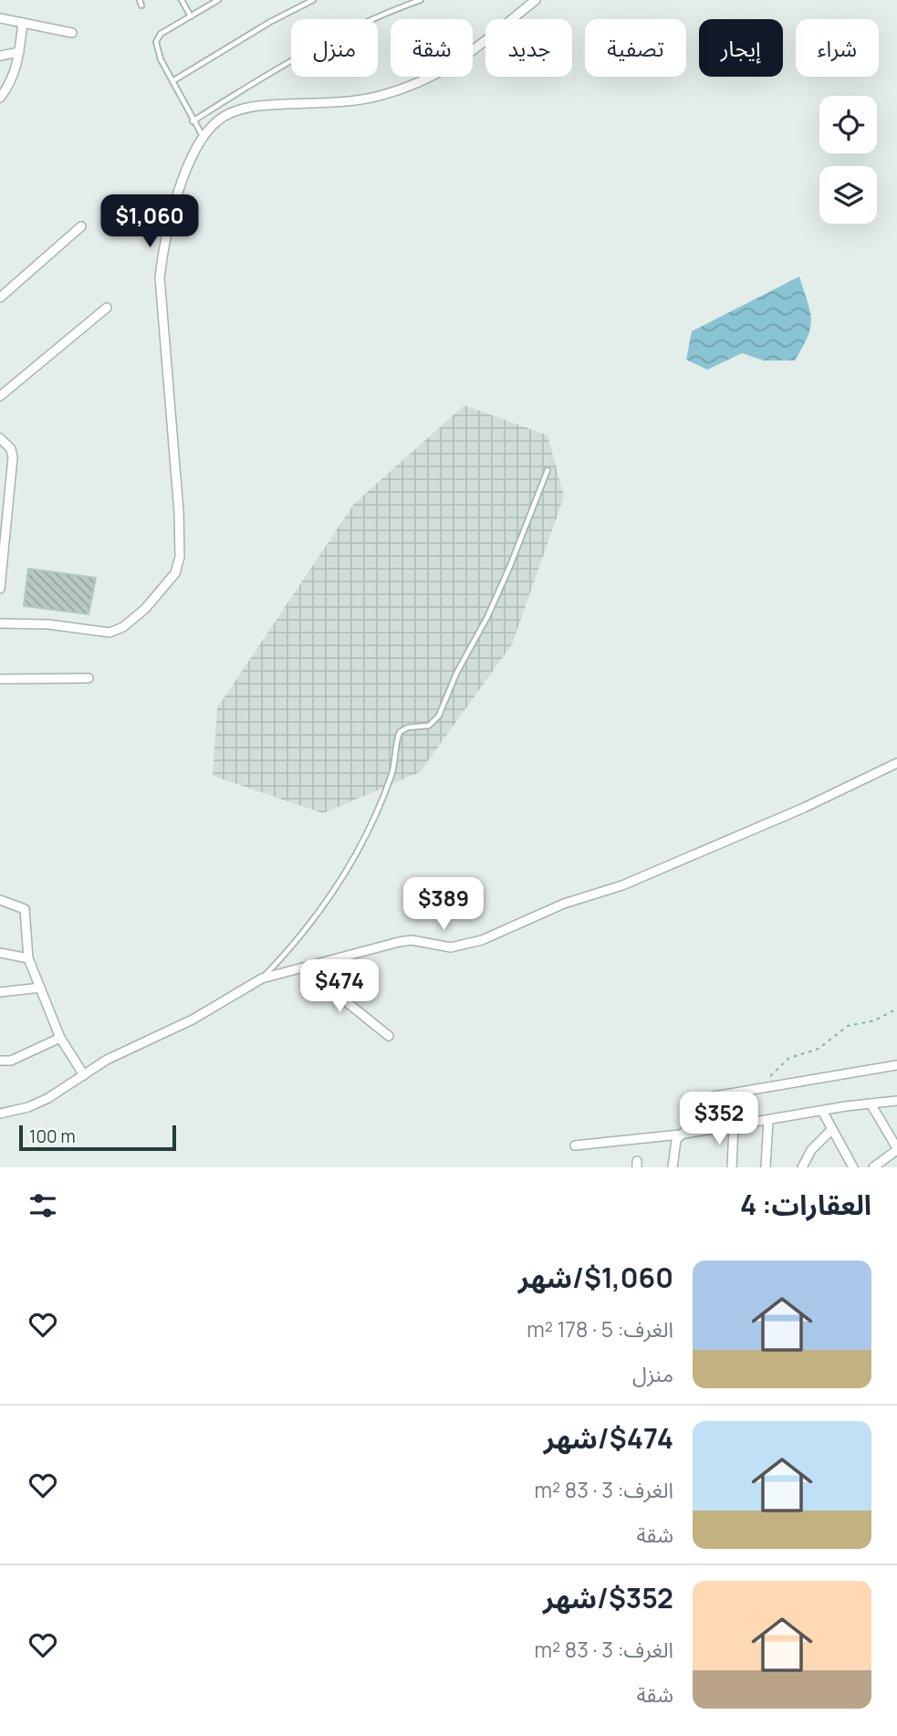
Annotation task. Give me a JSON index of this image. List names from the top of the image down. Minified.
{"scale_bar":"100 m","page":{"chip":["شراء","إيجار","تصفية","جديد","شقة","منزل"],"price":["$1,060","$389","$474","$352"],"scale":"100 m","heading":"العقارات: 4","list":[{"name":"$1,060/شهر","note":"الغرف: 5 · 178 m² · منزل"},{"name":"$474/شهر","note":"الغرف: 3 · 83 m² · شقة"},{"name":"$352/شهر","note":"الغرف: 3 · 83 m² · شقة"}]}}
